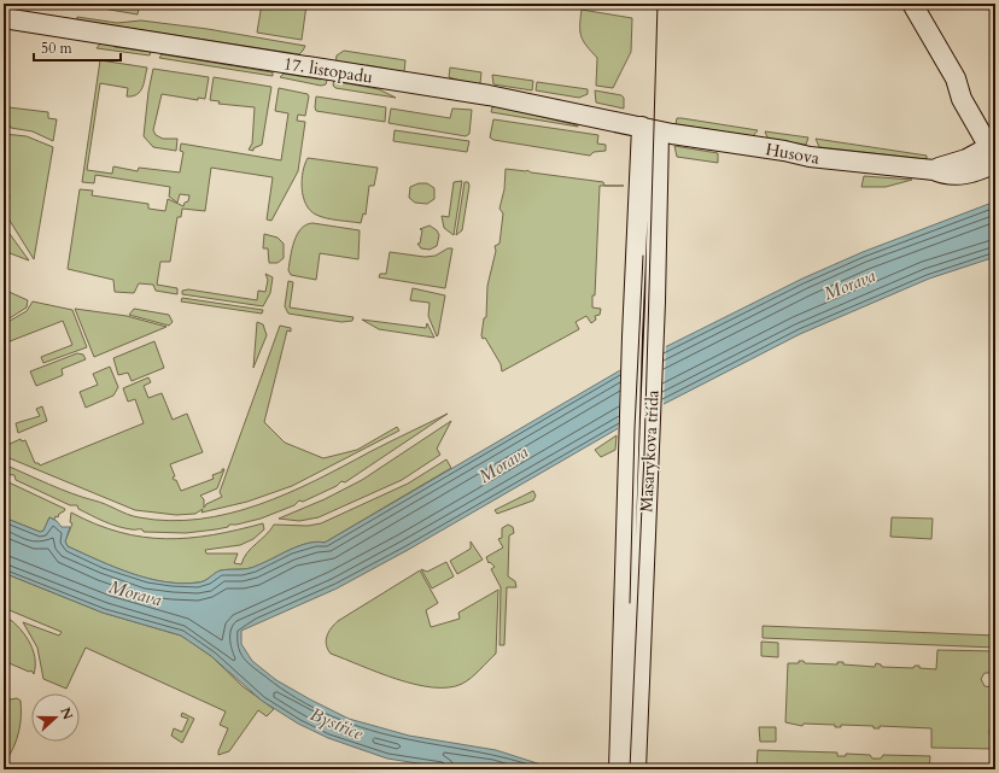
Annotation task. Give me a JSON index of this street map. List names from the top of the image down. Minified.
{"streets":{"street":["17. listopadu","Husova","Masarykova třída"]},"crossings":[["17. listopadu","Husova"],["17. listopadu","Masarykova třída"],["Husova","Masarykova třída"]],"water":["Morava","Bystřice"],"scale_bar":"50 m","north":"right"}
